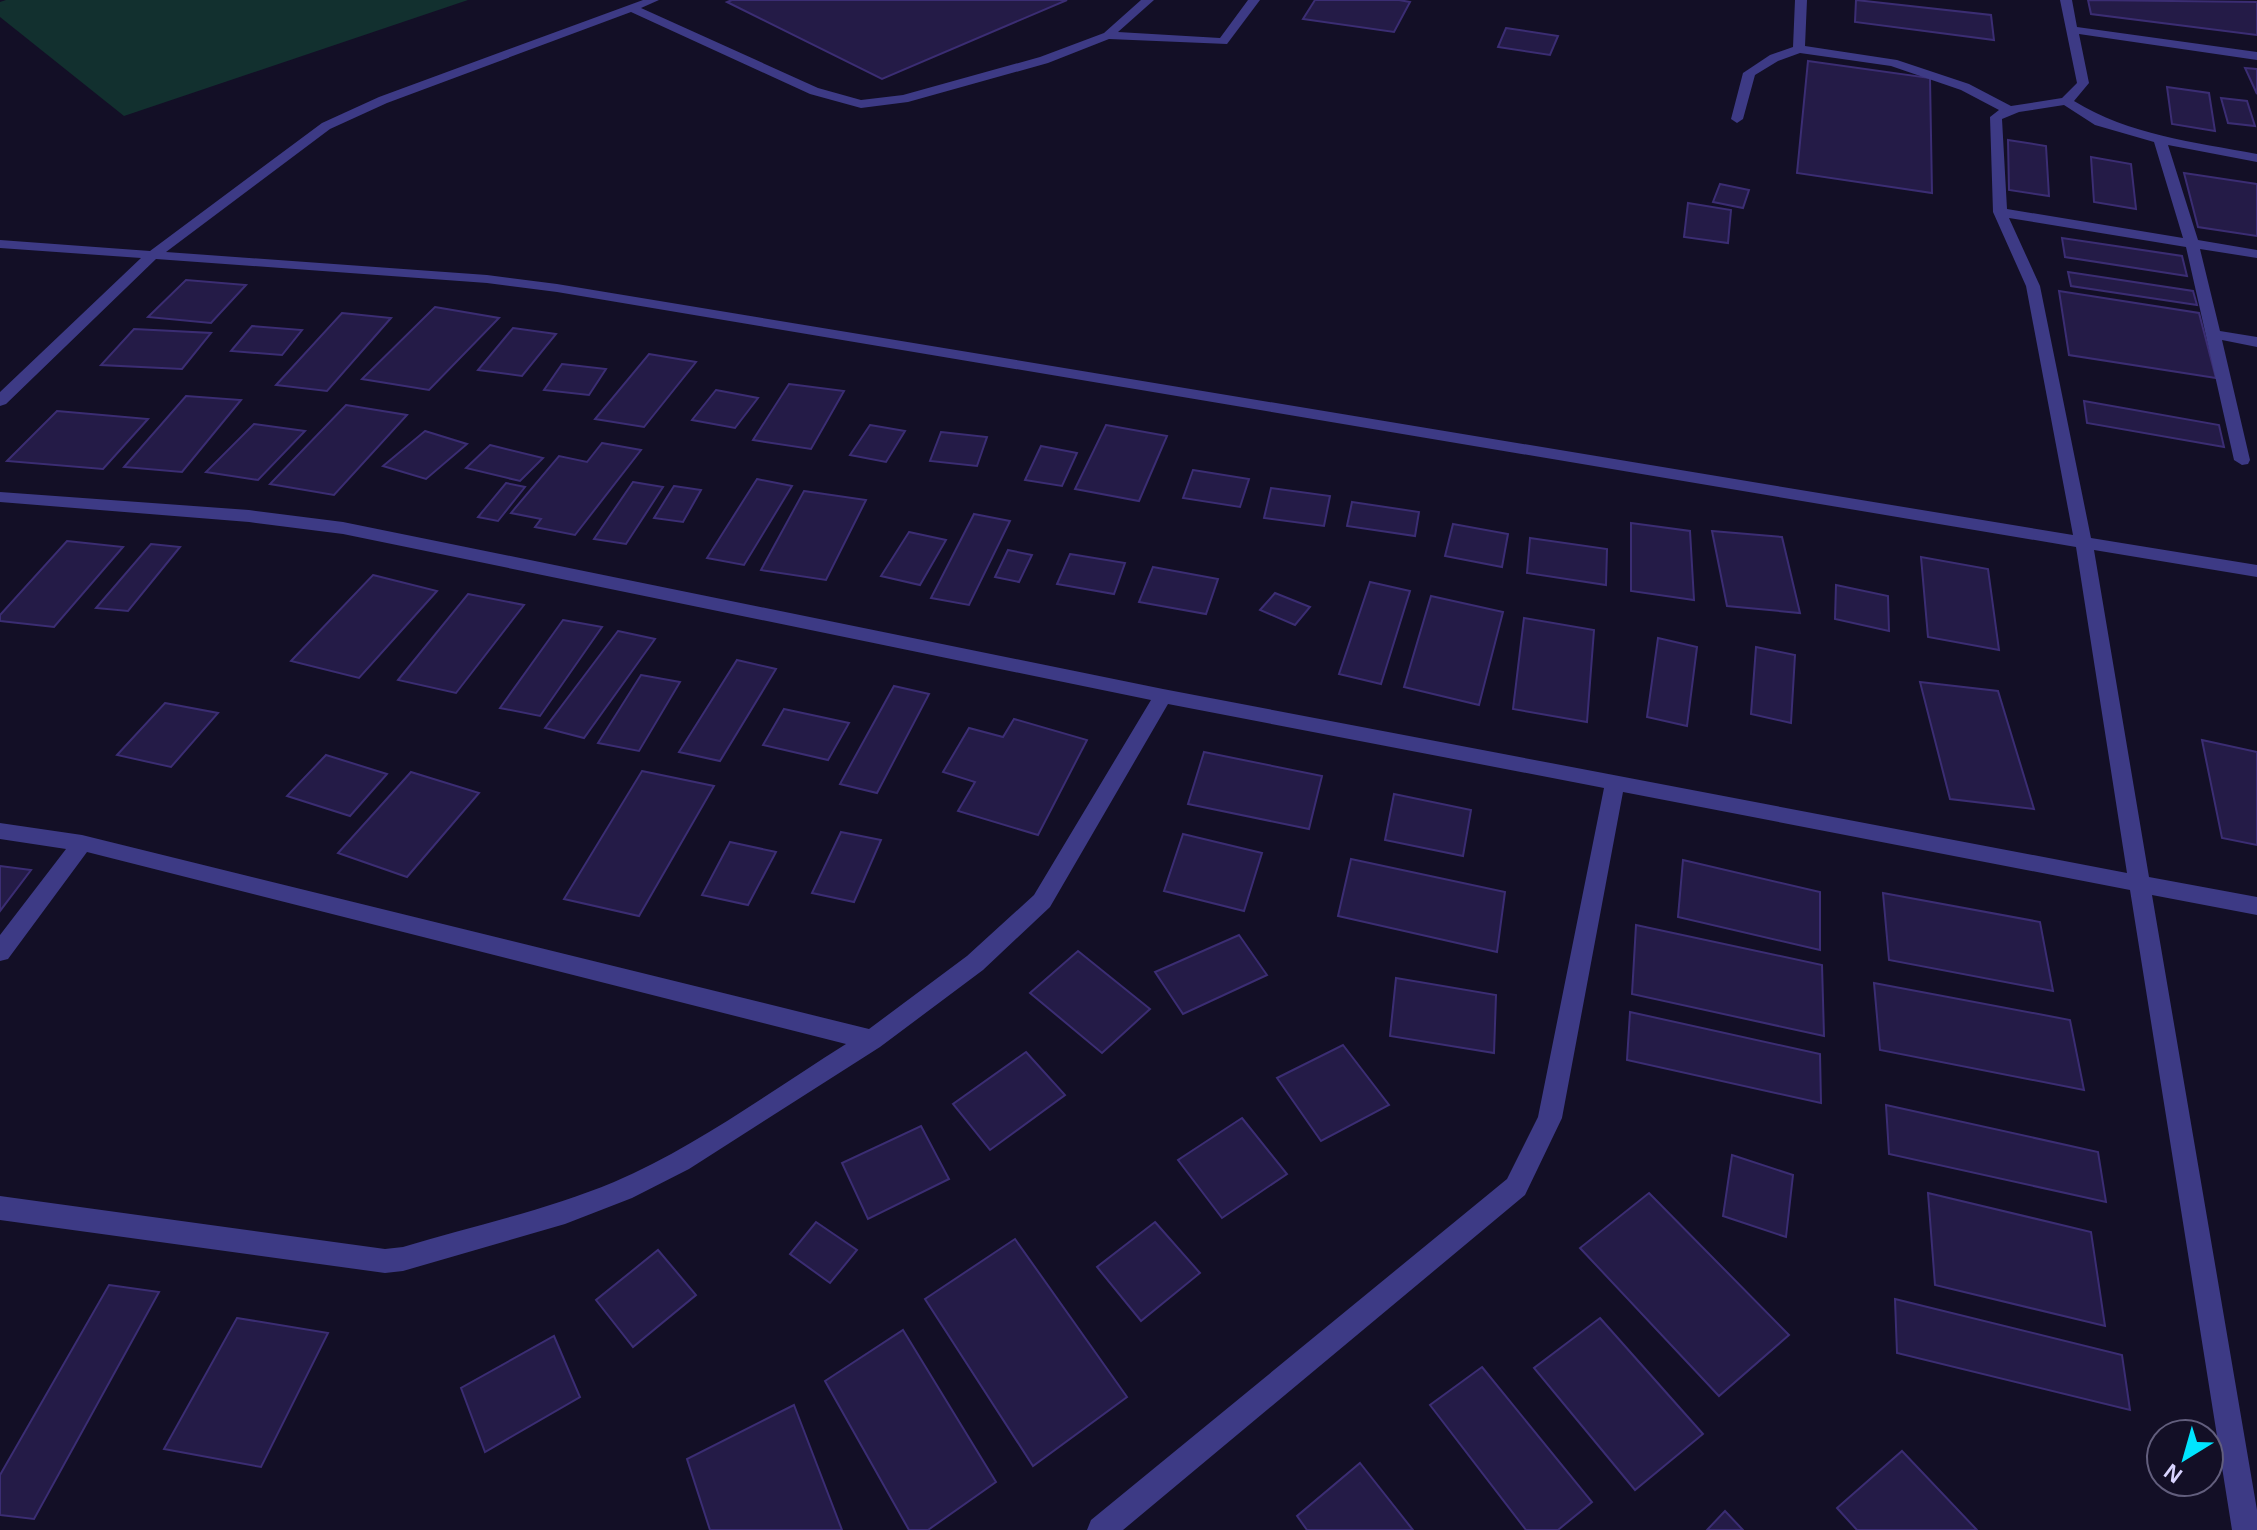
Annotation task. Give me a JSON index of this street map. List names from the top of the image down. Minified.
{"north":"bottom left"}
